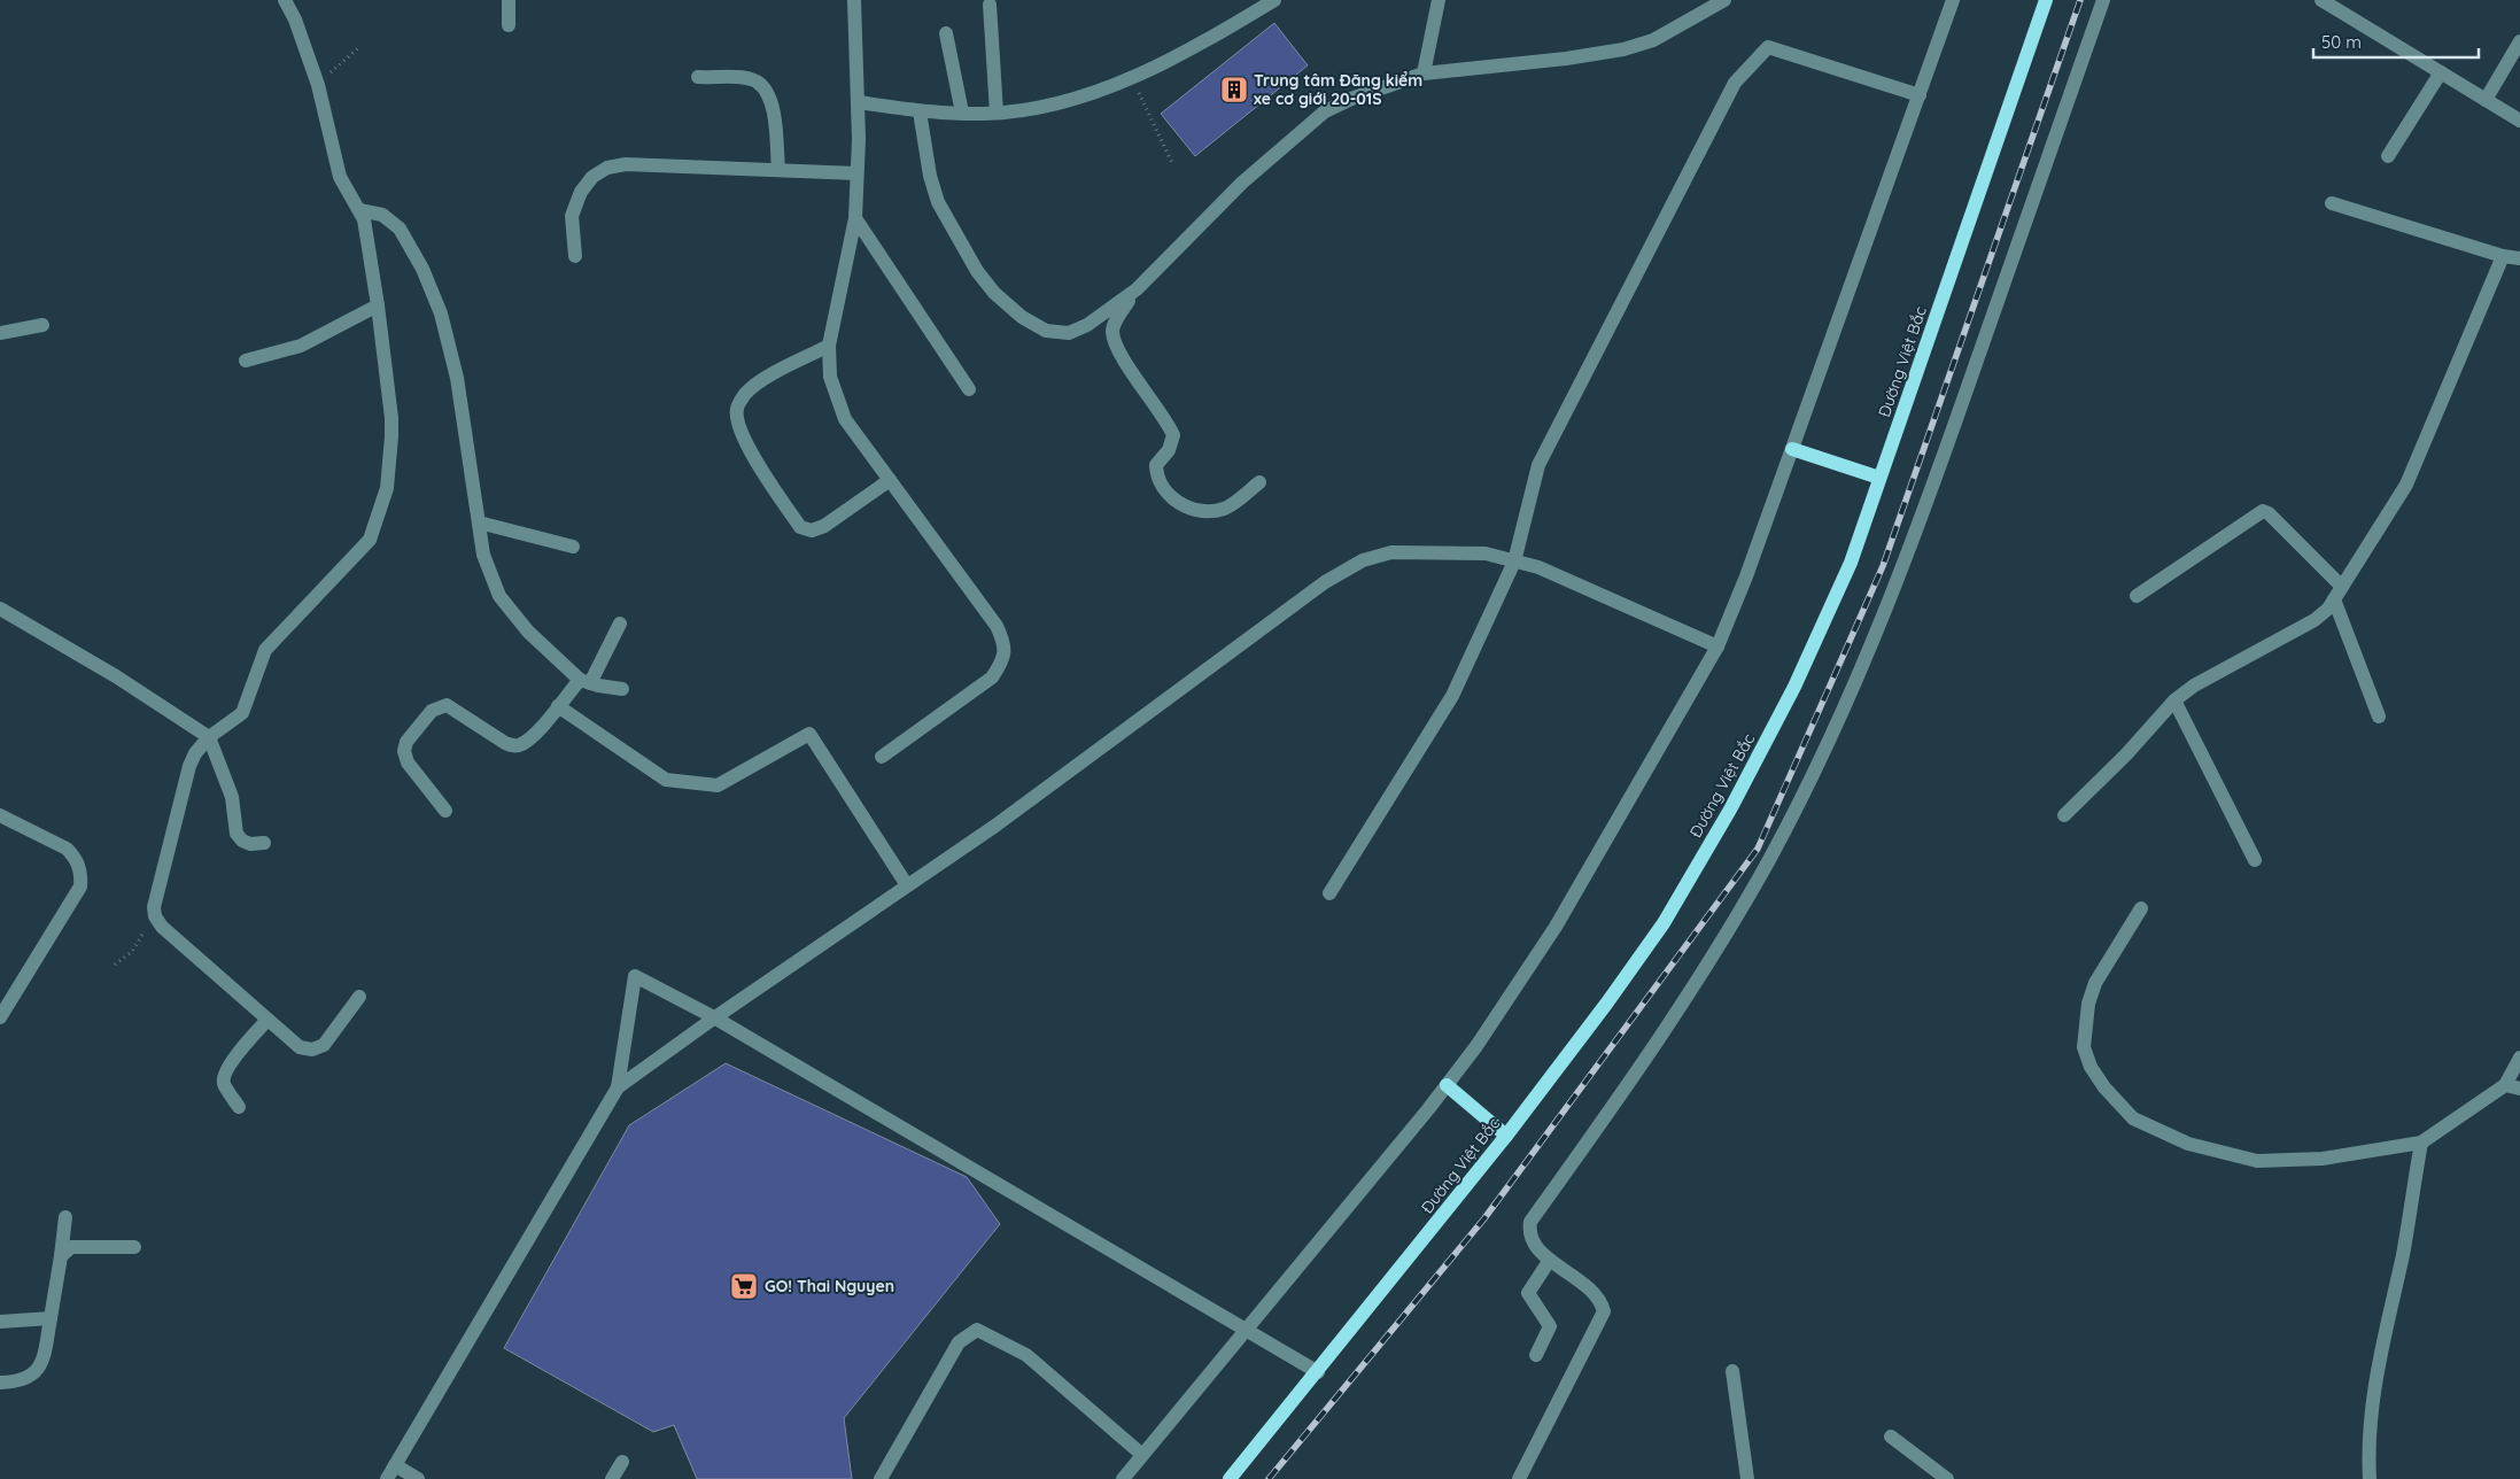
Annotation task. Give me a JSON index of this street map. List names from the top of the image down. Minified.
{"streets":{"main road":["Đường Việt Bắc"]},"places":{"building":["Trung tâm Đăng kiểm xe cơ giới 20-01S"],"supermarket":["GO! Thai Nguyen"]},"scale_bar":"50 m"}
